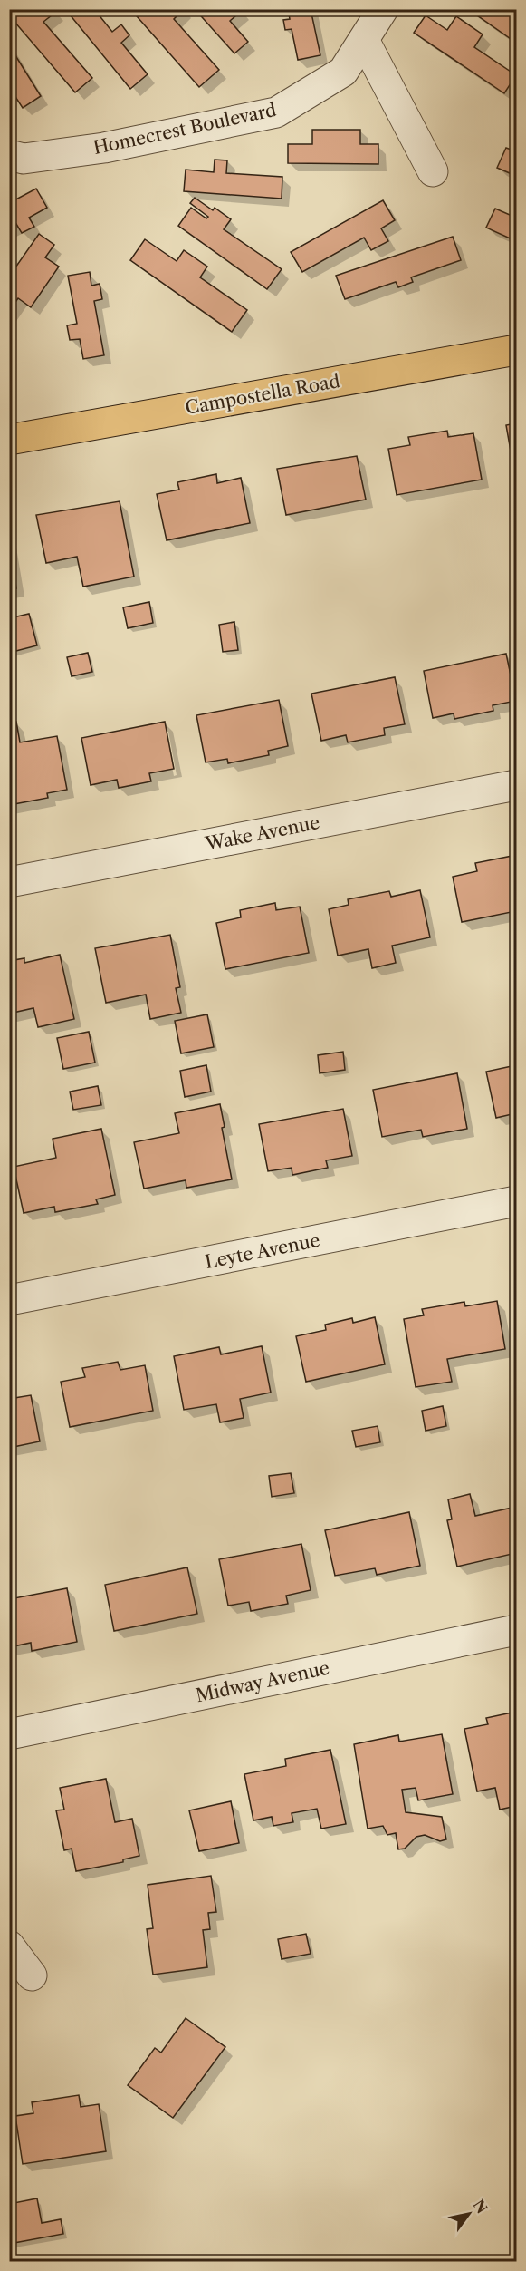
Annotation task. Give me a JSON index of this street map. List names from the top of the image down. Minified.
{"streets":{"main road":["Campostella Road"],"street":["Homecrest Boulevard","Wake Avenue","Leyte Avenue","Midway Avenue"]},"north":"top right"}
